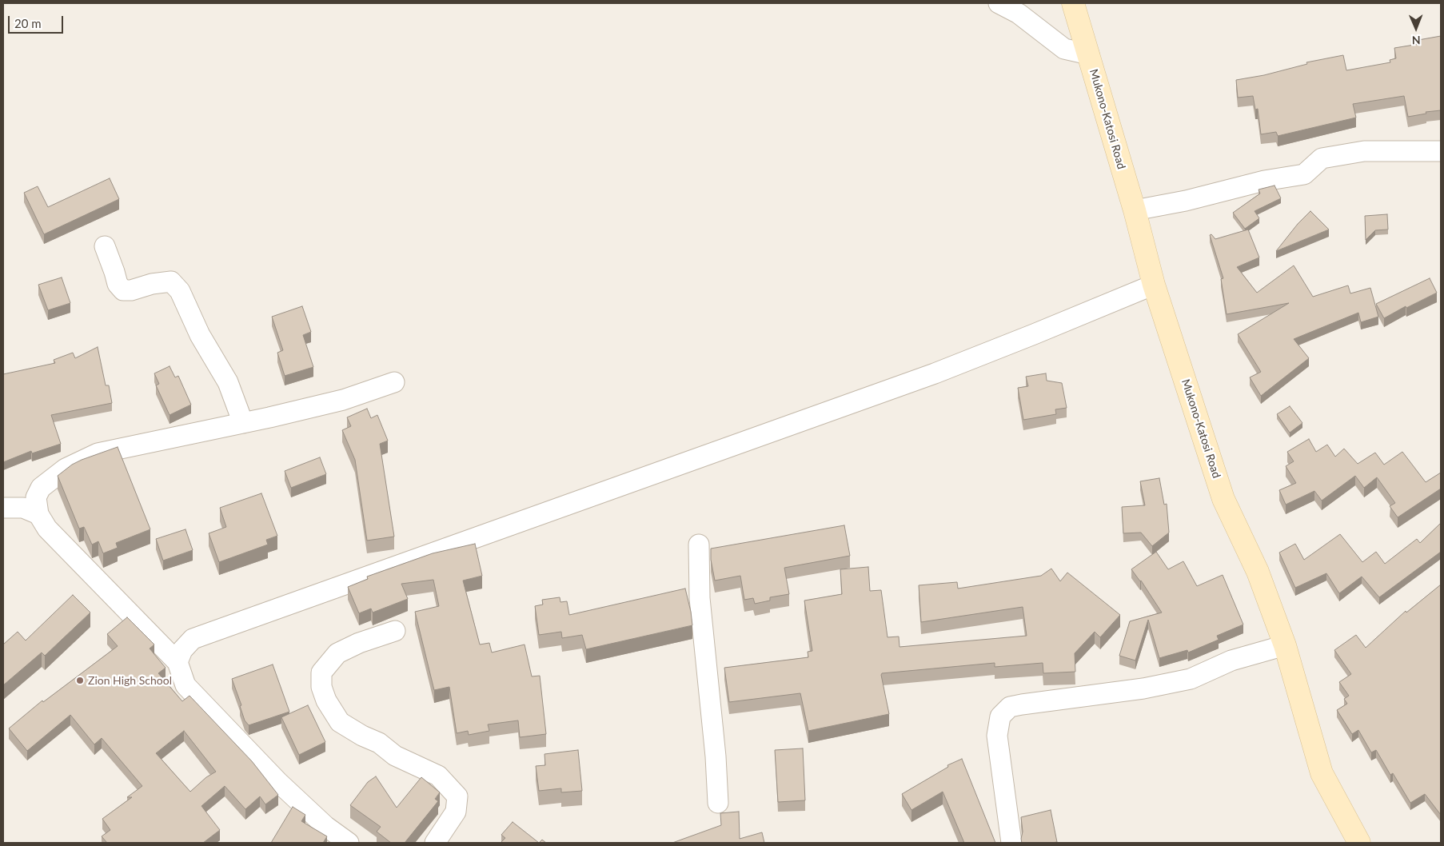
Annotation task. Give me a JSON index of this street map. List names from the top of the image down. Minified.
{"streets":{"main road":["Mukono-Katosi Road"]},"places":["Zion High School"],"scale_bar":"20 m","north":"bottom"}
